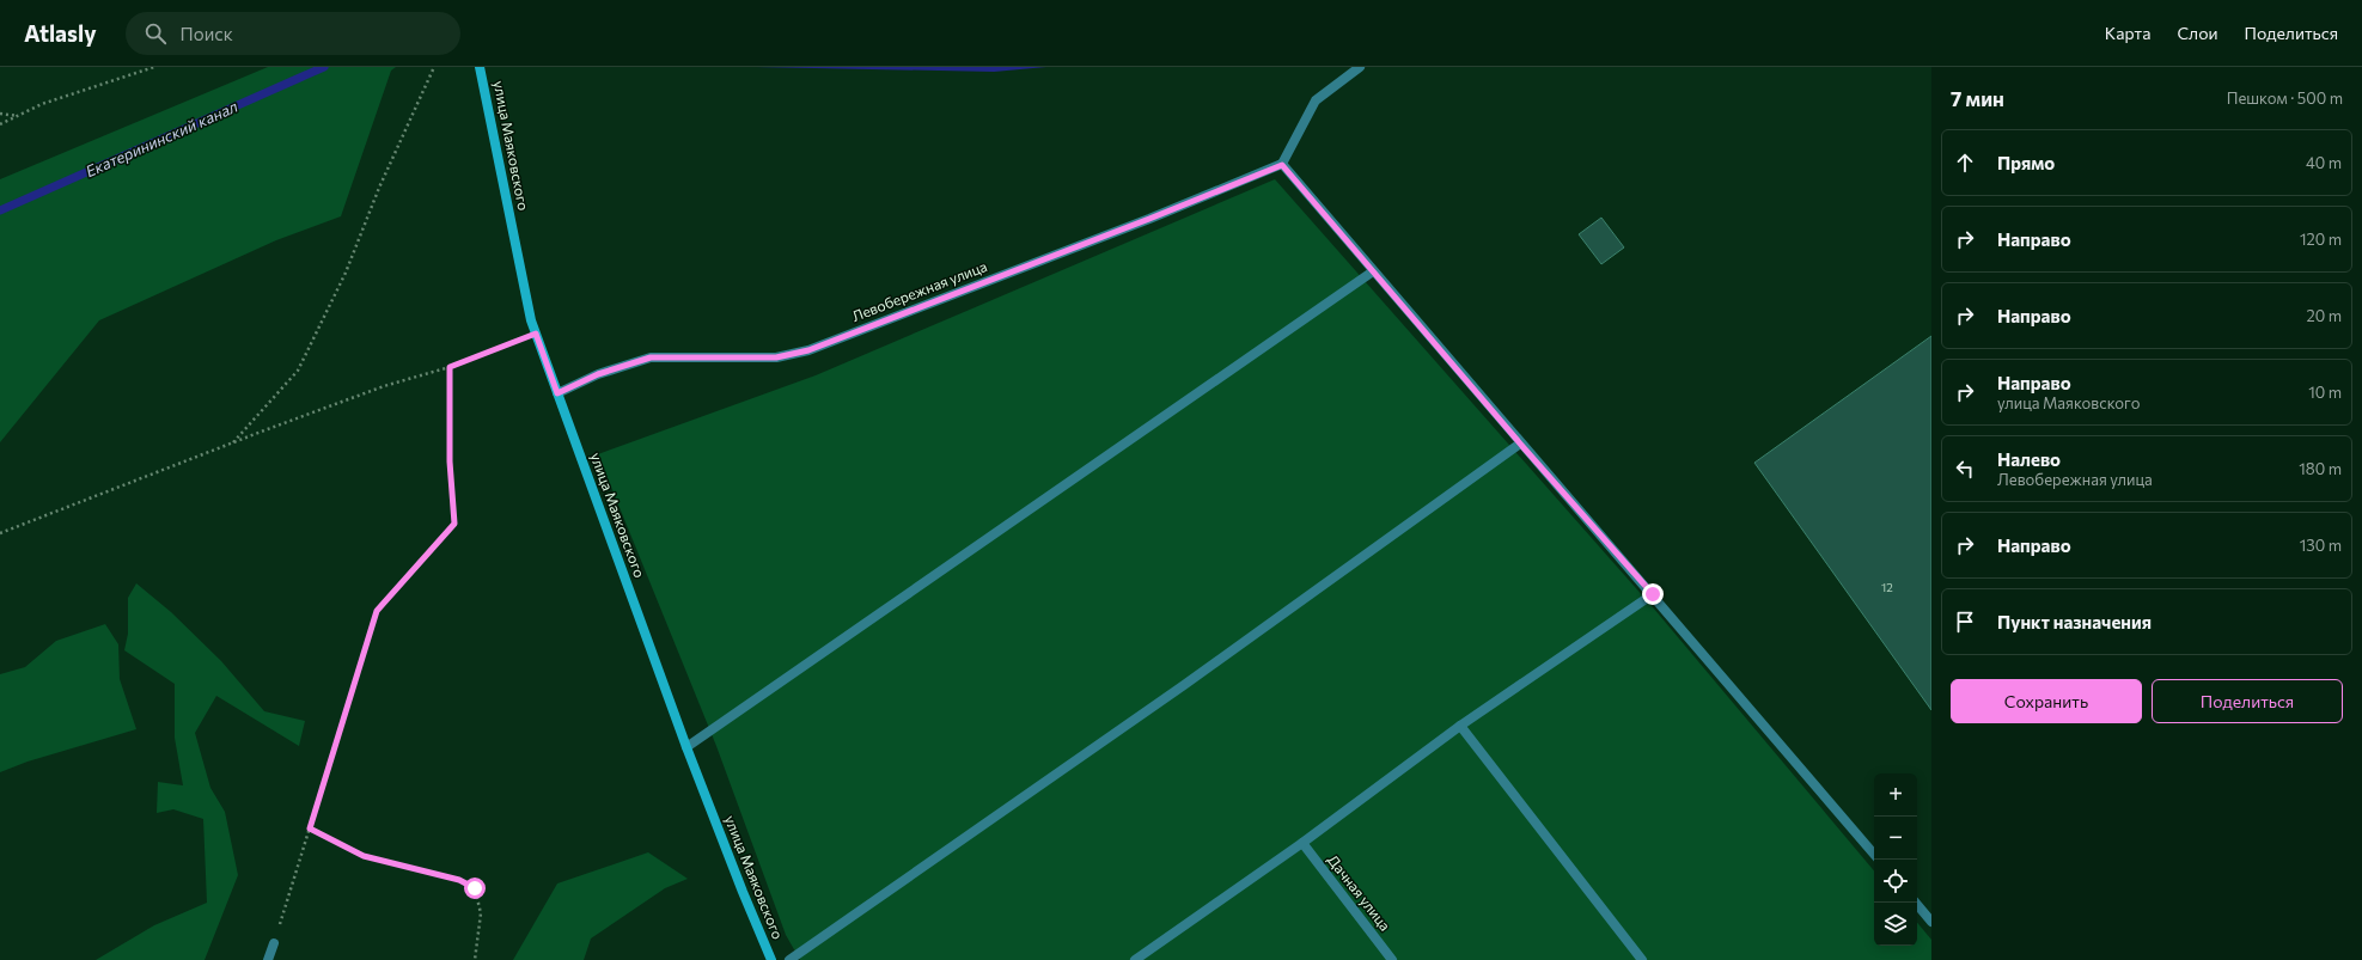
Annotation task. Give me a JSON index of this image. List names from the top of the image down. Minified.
{"streets":{"street":["улица Маяковского","Левобережная улица","Дачная улица"]},"crossings":[["улица Маяковского","Левобережная улица"]],"water":["Екатерининский канал"],"house_numbers":["12"],"page":{"header":"Atlasly","search":"Поиск","nav":["Карта","Слои","Поделиться"],"heading":["7 мин","Пешком · 500 m"],"list":[["Прямо","40 m"],["Направо","120 m"],["Направо","20 m"],["Направо","улица Маяковского","10 m"],["Налево","Левобережная улица","180 m"],["Направо","130 m"],"Пункт назначения"],"buttons":["Сохранить","Поделиться"],"map_buttons":["+","−"]}}
